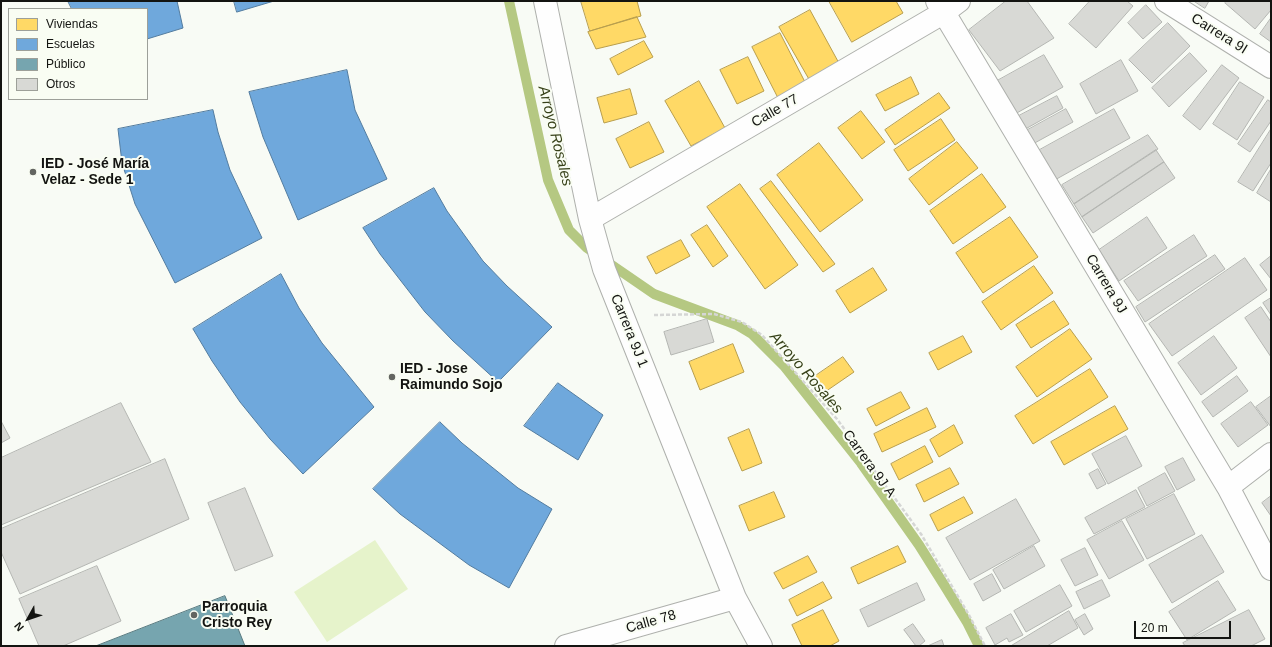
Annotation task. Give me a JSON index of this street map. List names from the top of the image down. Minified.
{"streets":{"street":["Carrera 9I","Calle 77","Carrera 9J","Carrera 9J 1","Calle 78"],"path":["Carrera 9J A"]},"crossings":[["Calle 77","Carrera 9J"],["Calle 77","Carrera 9J 1"],["Carrera 9J 1","Carrera 9J A"],["Carrera 9J 1","Calle 78"]],"water":["Arroyo Rosales"],"places":["IED - José María Velaz - Sede 1","IED - Jose Raimundo Sojo","Parroquia Cristo Rey"],"legend":["Viviendas","Escuelas","Público","Otros"],"scale_bar":"20 m","north":"bottom left"}
